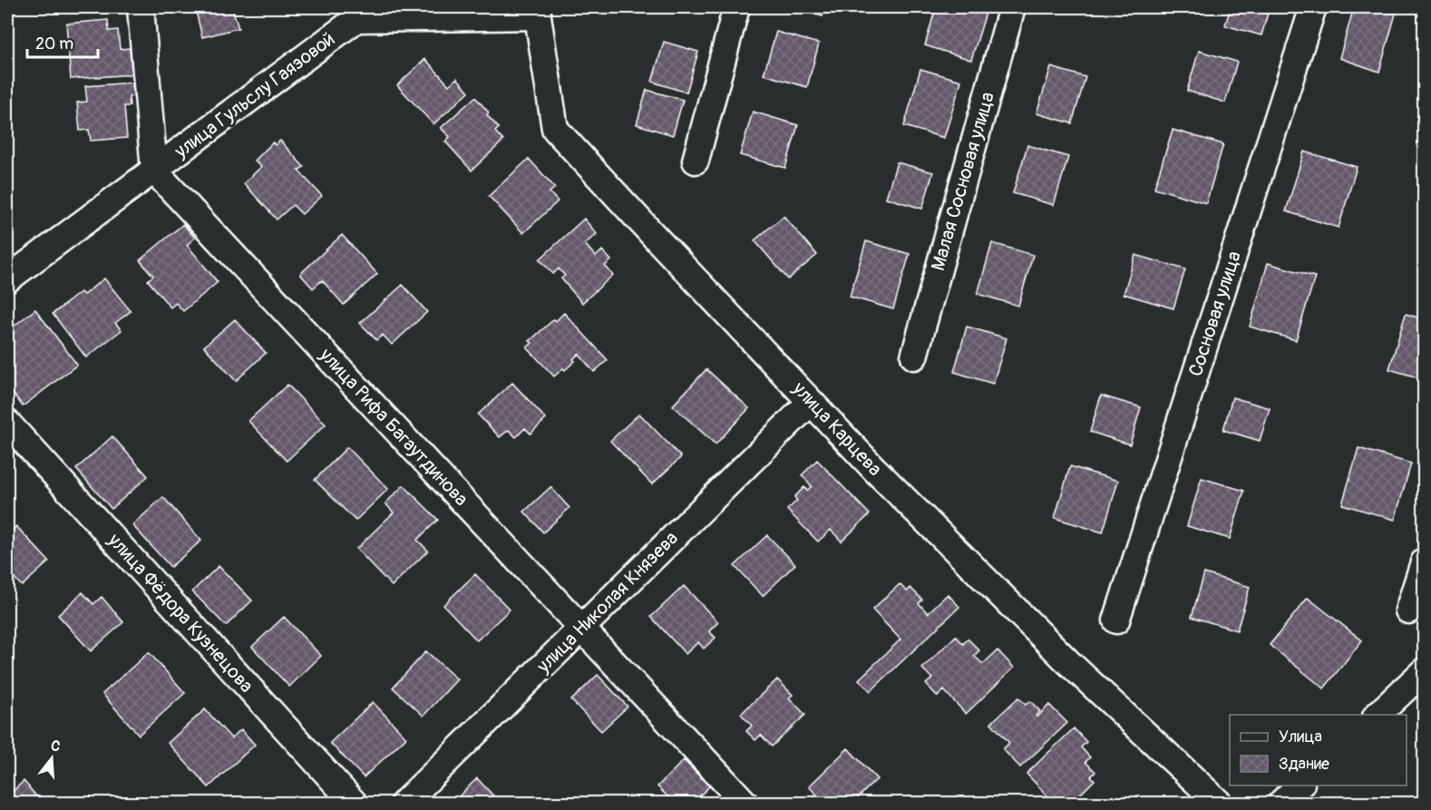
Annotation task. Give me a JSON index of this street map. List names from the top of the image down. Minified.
{"streets":{"street":["улица Гульслу Гаязовой","Малая Сосновая улица","Сосновая улица","улица Рифа Багаутдинова","улица Карцева","улица Николая Князева","улица Фёдора Кузнецова"]},"crossings":[["улица Гульслу Гаязовой","улица Рифа Багаутдинова"],["улица Гульслу Гаязовой","улица Карцева"],["улица Рифа Багаутдинова","улица Николая Князева"],["улица Карцева","улица Николая Князева"]],"legend":["Улица","Здание"],"scale_bar":"20 m","north":"top"}
